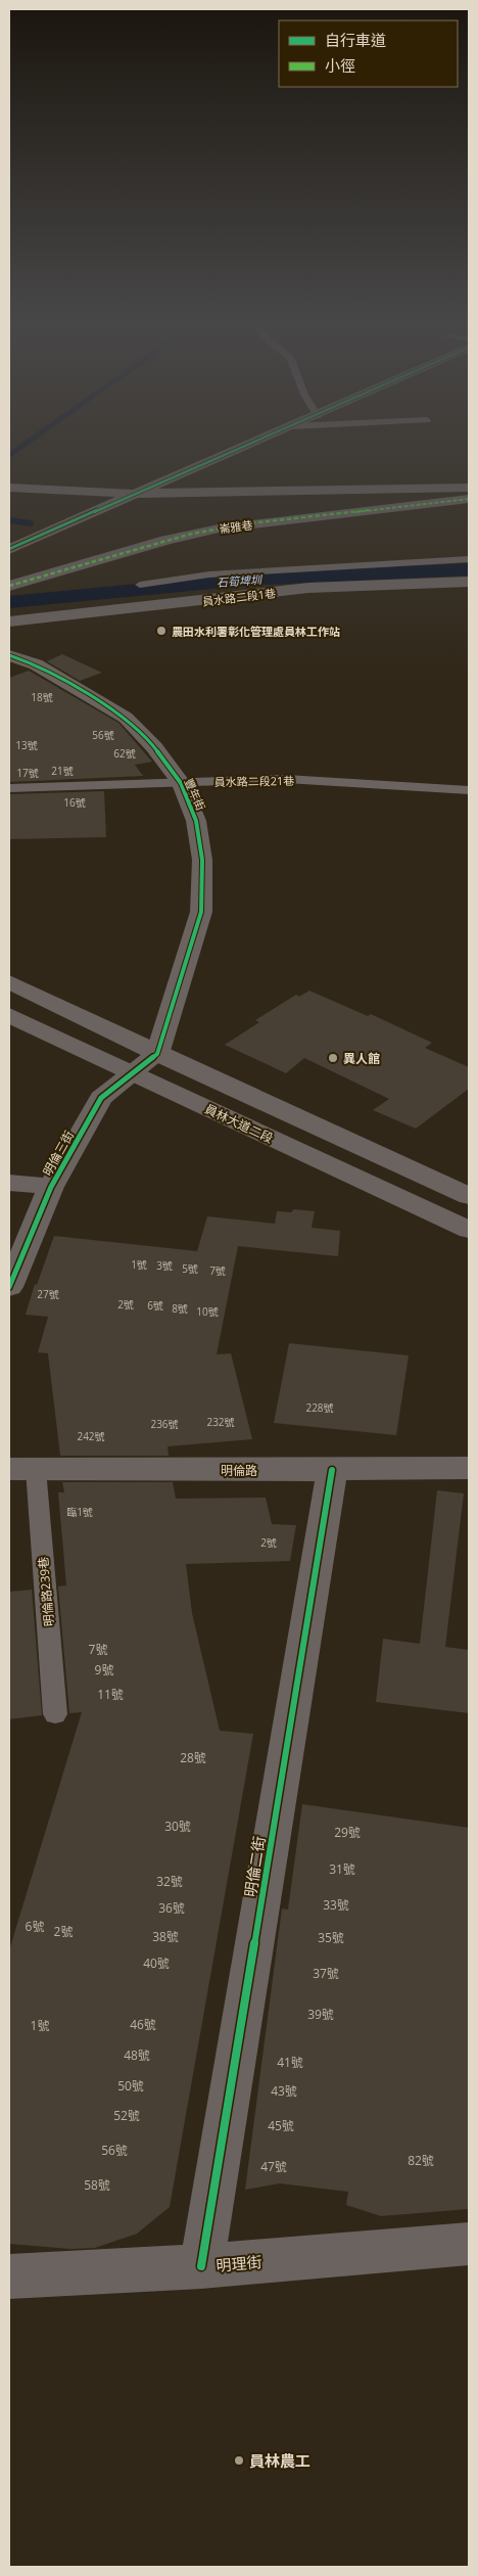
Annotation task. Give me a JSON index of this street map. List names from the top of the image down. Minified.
{"streets":{"street":["崙雅巷","員水路二段1巷","豐年街","員林大道二段","明倫三街","明倫路","明倫二街","明理街"],"lane":["員水路二段21巷","明倫路239巷"]},"crossings":[["員水路二段21巷","豐年街"],["豐年街","明倫三街"],["員林大道二段","明倫三街"],["明倫路","明倫路239巷"],["明倫路","明倫二街"],["明倫二街","明理街"]],"water":["石筍埤圳"],"places":["農田水利署彰化管理處員林工作站","異人館","員林農工"],"house_numbers":["18號","56號","13號","62號","21號","17號","16號","1號","3號","5號","7號","27號","2號","6號","8號","10號","228號","232號","236號","242號","臨1號","2號","7號","9號","11號","28號","30號","29號","31號","32號","33號","36號","6號","2號","38號","35號","40號","37號","39號","46號","1號","48號","41號","50號","43號","52號","45號","56號","82號","47號","58號"],"legend":["自行車道","小徑"]}
